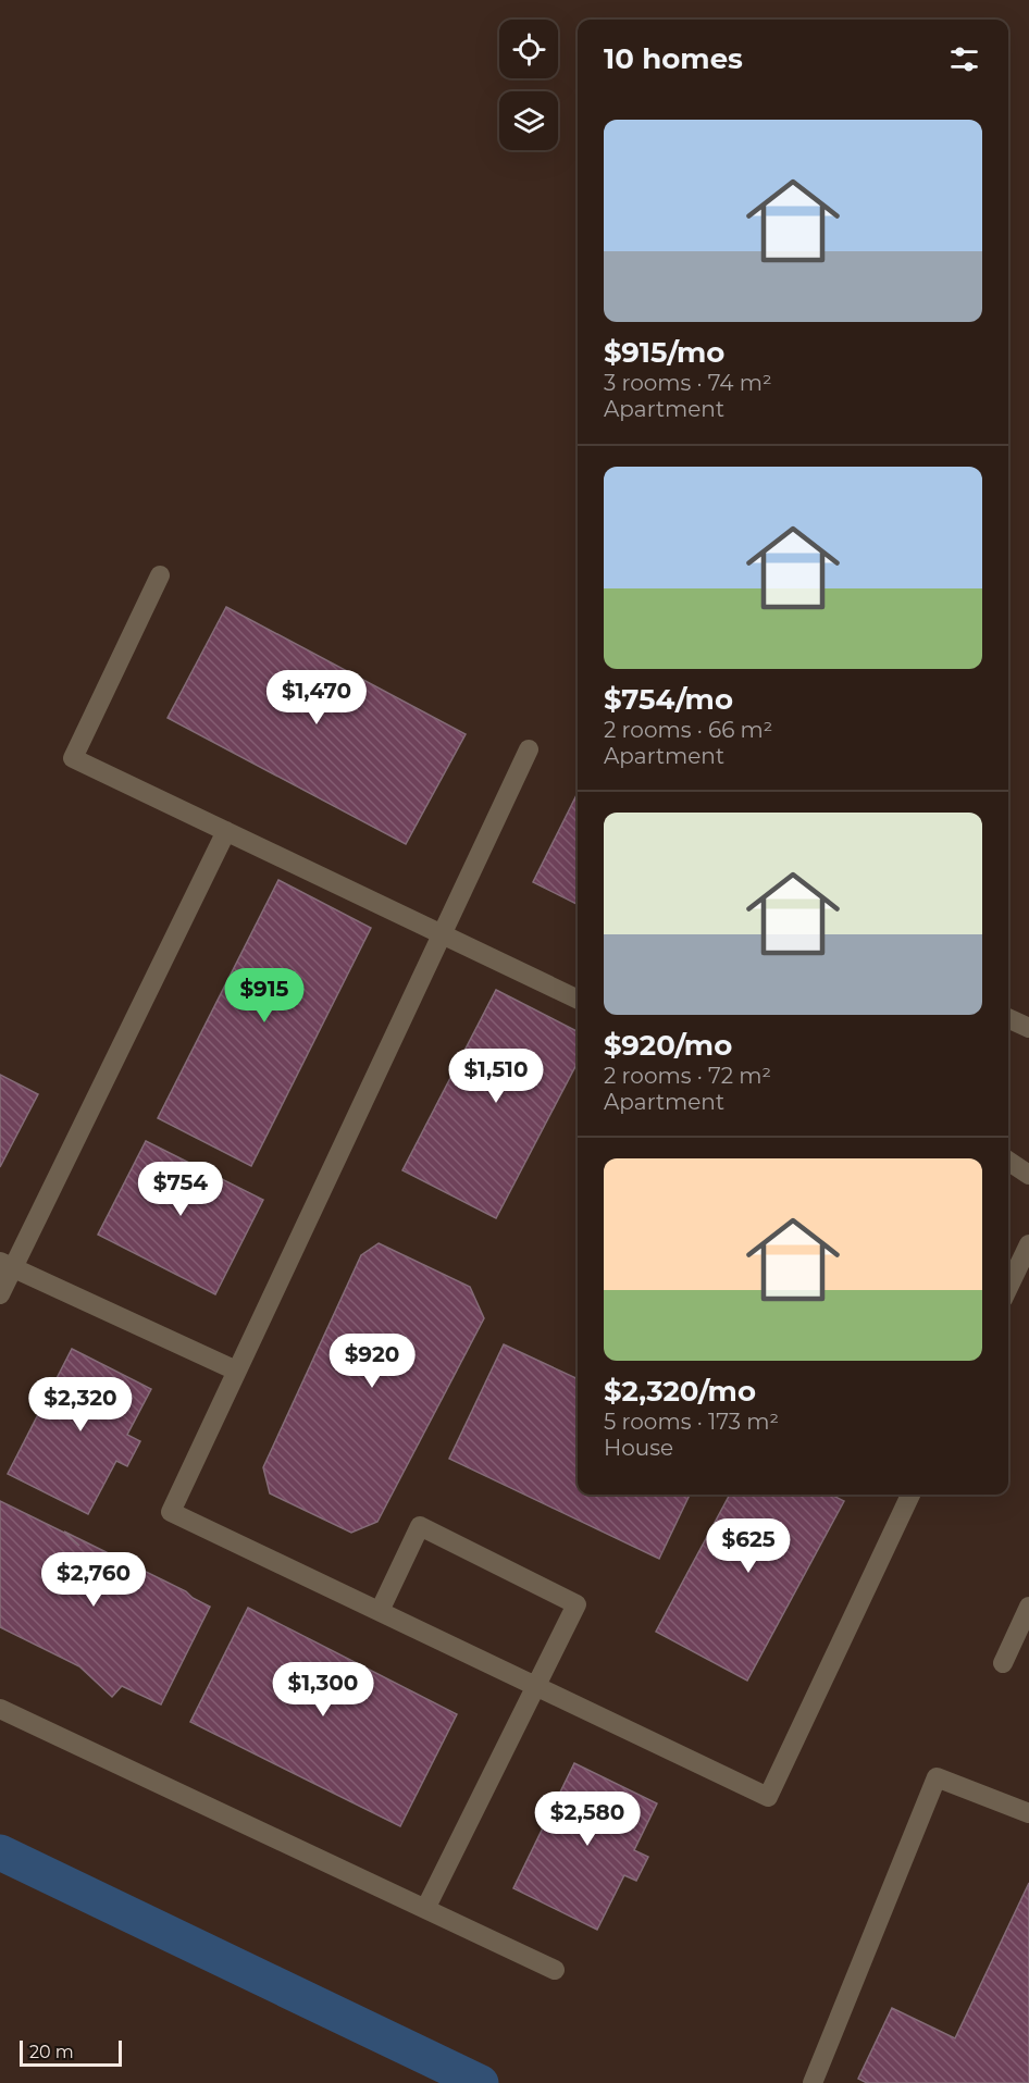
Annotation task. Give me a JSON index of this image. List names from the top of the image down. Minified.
{"scale_bar":"20 m","page":{"heading":"10 homes","list":[{"name":"$915/mo","note":"3 rooms · 74 m² · Apartment"},{"name":"$754/mo","note":"2 rooms · 66 m² · Apartment"},{"name":"$920/mo","note":"2 rooms · 72 m² · Apartment"},{"name":"$2,320/mo","note":"5 rooms · 173 m² · House"}],"price":["$1,470","$915","$1,510","$754","$920","$2,320","$625","$2,760","$1,300","$2,580"],"scale":"20 m"}}
